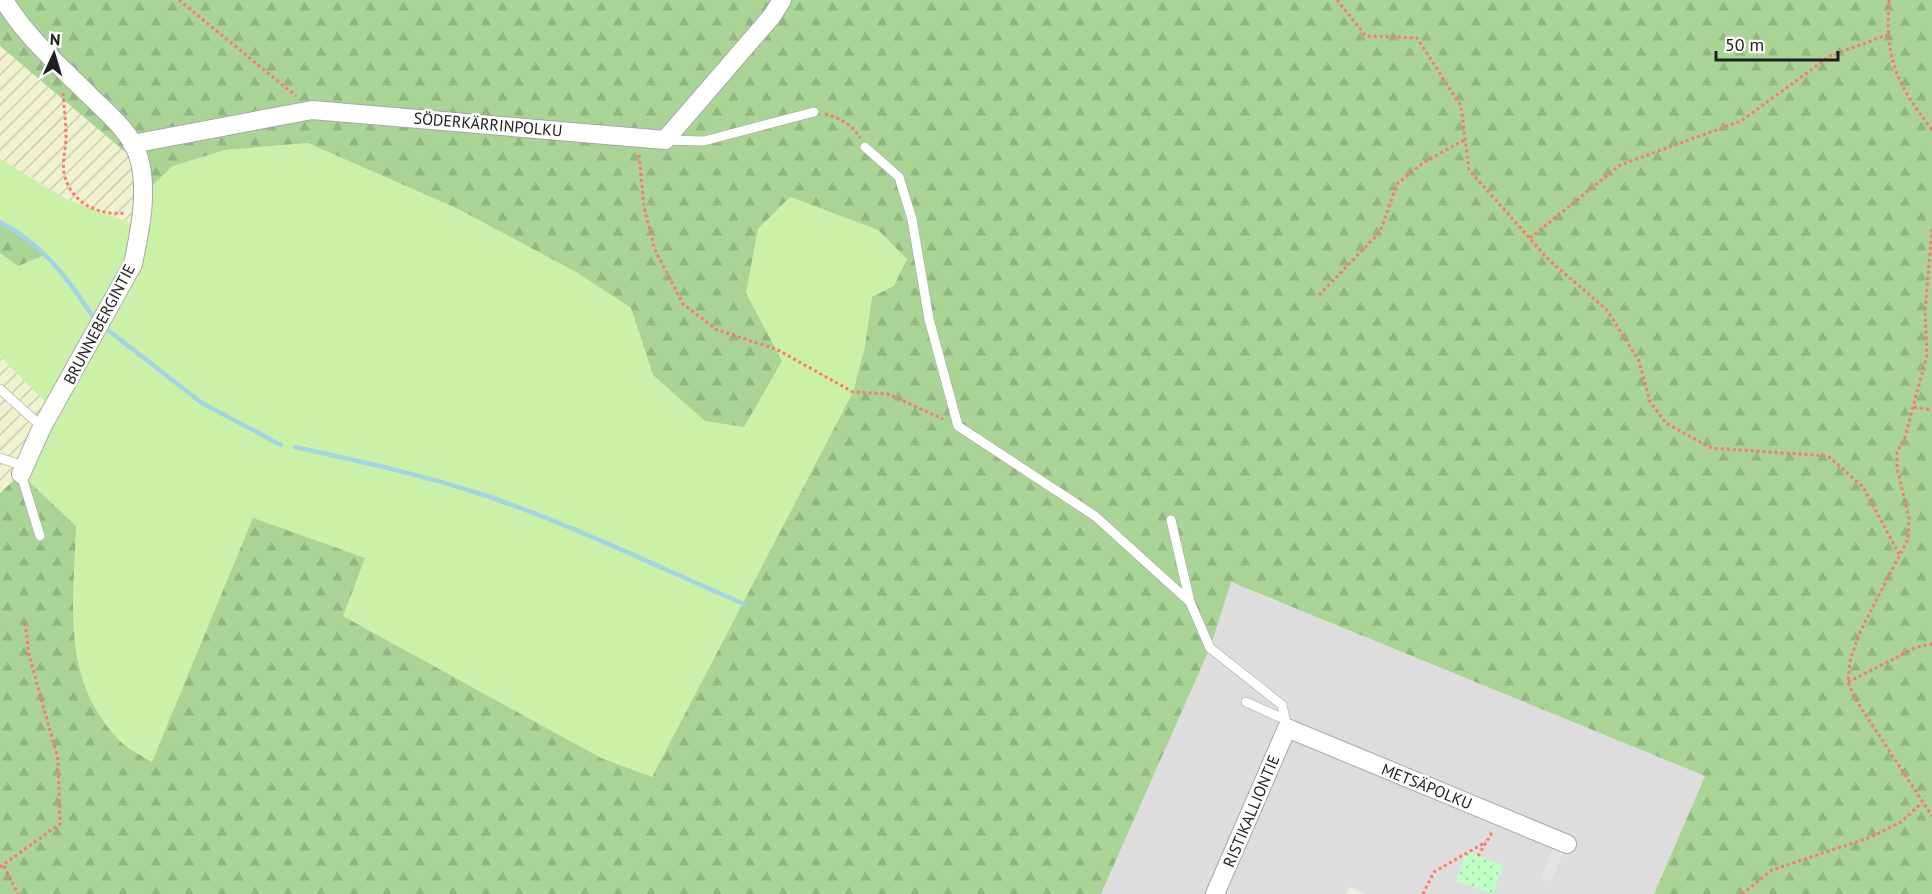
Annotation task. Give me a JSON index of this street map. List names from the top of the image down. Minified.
{"streets":{"street":["SÖDERKÄRRINPOLKU","BRUNNEBERGINTIE","METSÄPOLKU","RISTIKALLIONTIE"]},"crossings":[["SÖDERKÄRRINPOLKU","BRUNNEBERGINTIE"],["METSÄPOLKU","RISTIKALLIONTIE"]],"scale_bar":"50 m","north":"top"}
